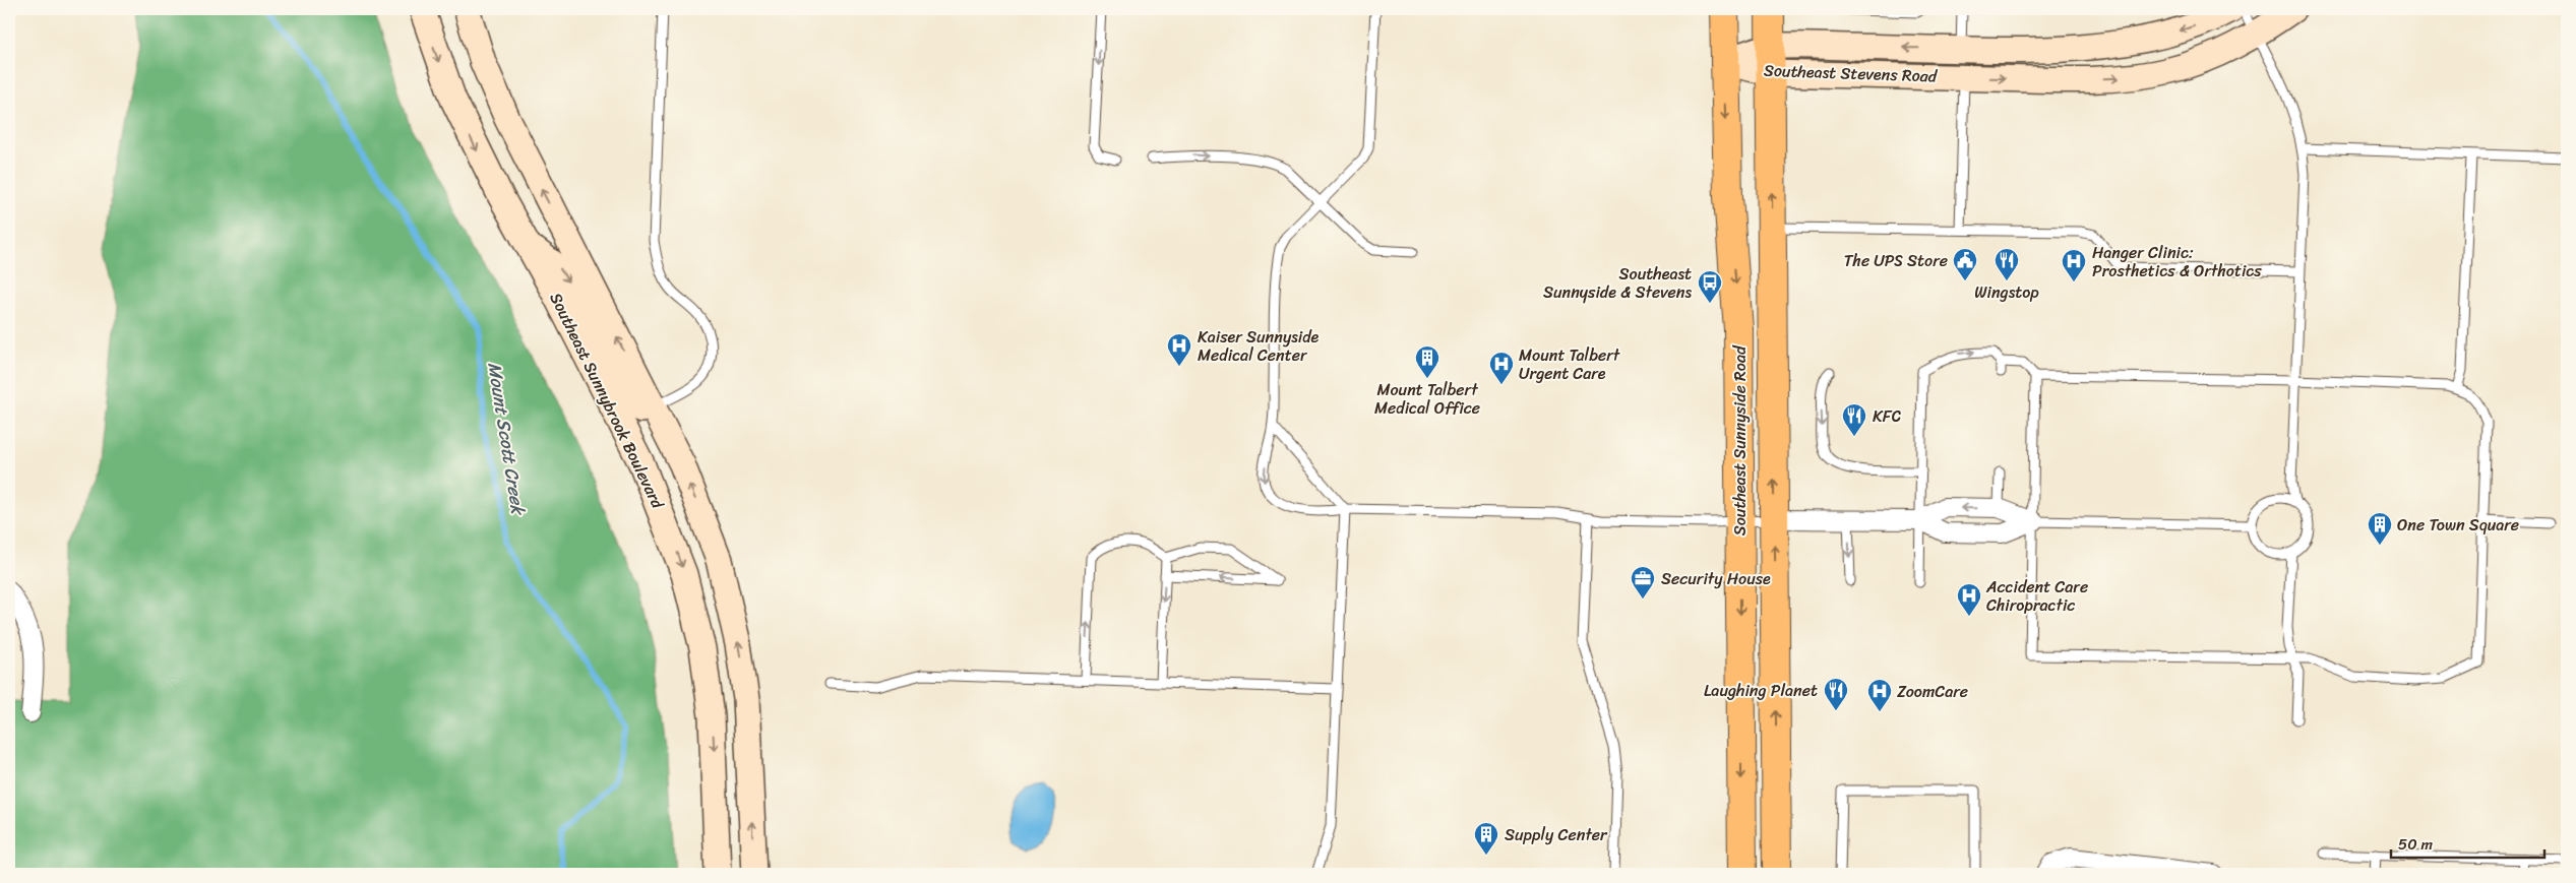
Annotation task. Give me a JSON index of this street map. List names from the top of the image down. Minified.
{"streets":{"main road":["Southeast Stevens Road","Southeast Sunnybrook Boulevard","Southeast Sunnyside Road"]},"crossings":[["Southeast Stevens Road","Southeast Sunnyside Road"]],"water":["Mount Scott Creek"],"places":{"public building":["The UPS Store"],"restaurant":["Wingstop","KFC","Laughing Planet"],"hospital":["Hanger Clinic: Prosthetics & Orthotics","Kaiser Sunnyside Medical Center","Mount Talbert Urgent Care","Accident Care Chiropractic","ZoomCare"],"bus stop":["Southeast Sunnyside & Stevens"],"building":["Mount Talbert Medical Office","One Town Square","Supply Center"],"office":["Security House"]},"scale_bar":"50 m"}
